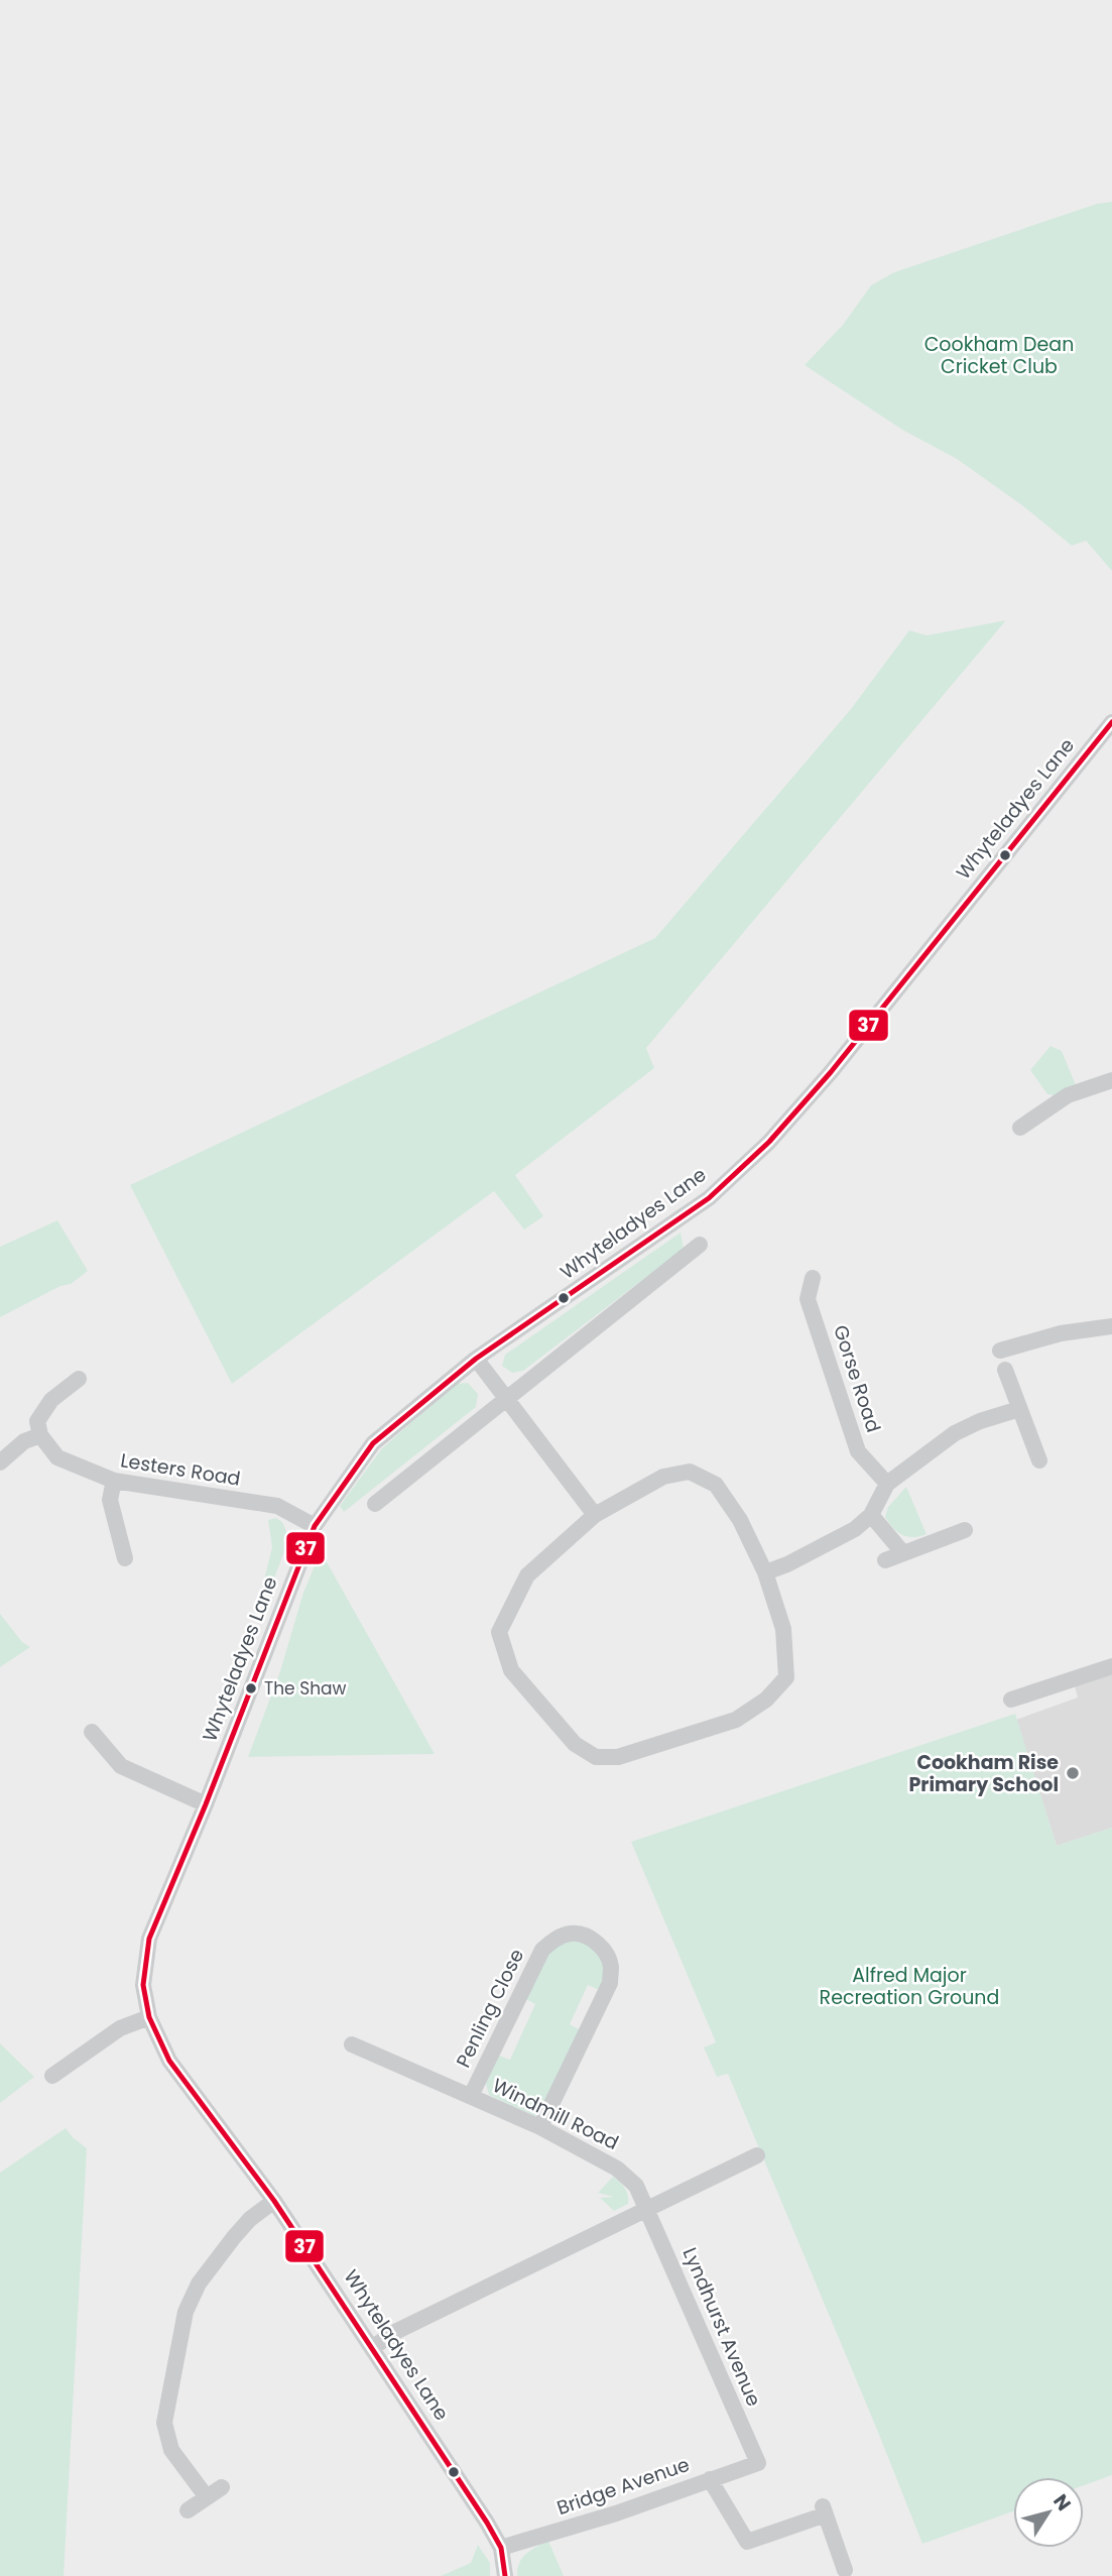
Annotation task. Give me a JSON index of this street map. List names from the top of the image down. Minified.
{"streets":{"street":["Whyteladyes Lane","Gorse Road","Lesters Road","Penling Close","Windmill Road","Lyndhurst Avenue","Bridge Avenue"]},"crossings":[["Whyteladyes Lane","Lesters Road"],["Whyteladyes Lane","Bridge Avenue"],["Penling Close","Windmill Road"],["Windmill Road","Lyndhurst Avenue"],["Lyndhurst Avenue","Bridge Avenue"]],"parks":["Cookham Dean Cricket Club","Alfred Major Recreation Ground"],"places":["The Shaw","Cookham Rise Primary School"],"lines":["transit line 37"],"north":"top right"}
